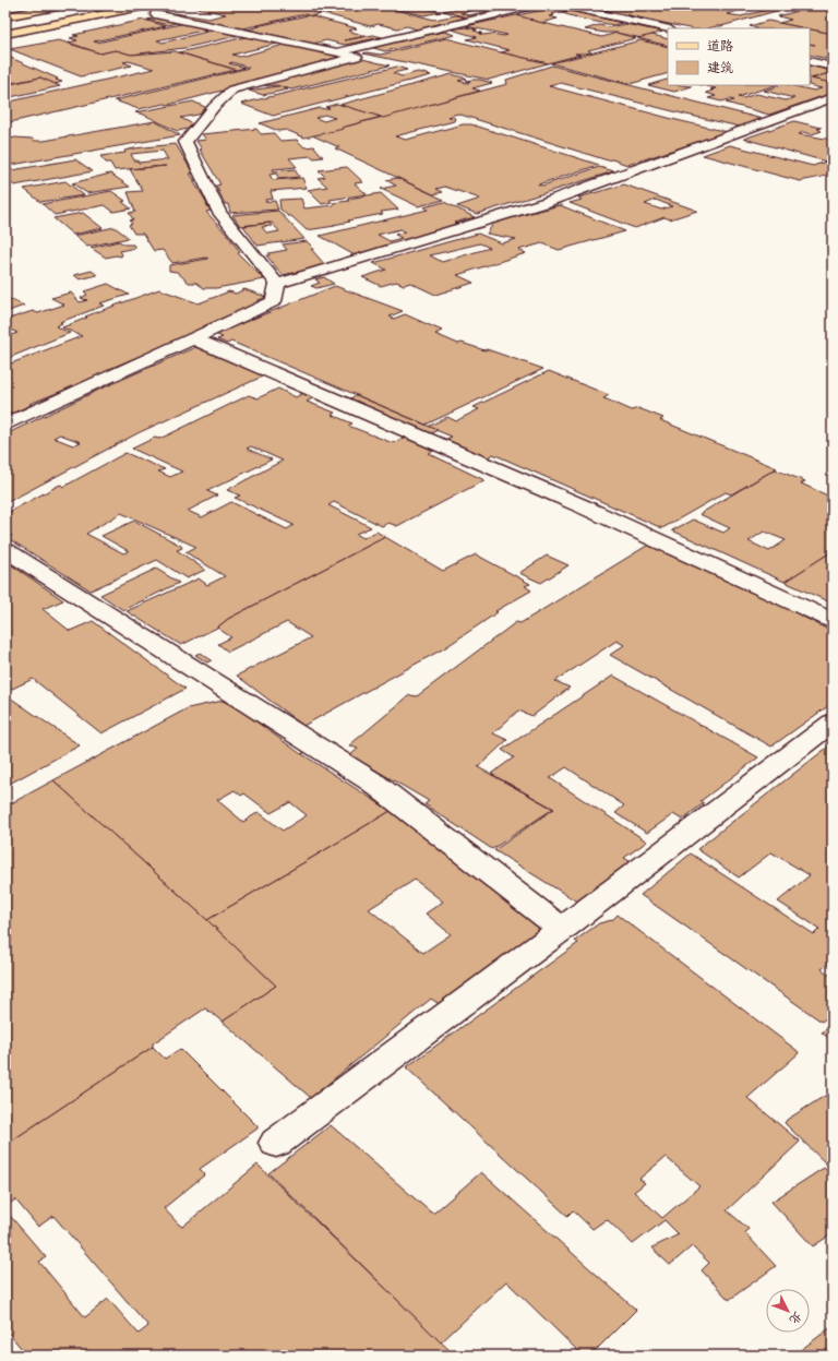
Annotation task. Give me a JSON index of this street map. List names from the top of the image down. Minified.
{"legend":["道路","建筑"],"north":"bottom right"}
